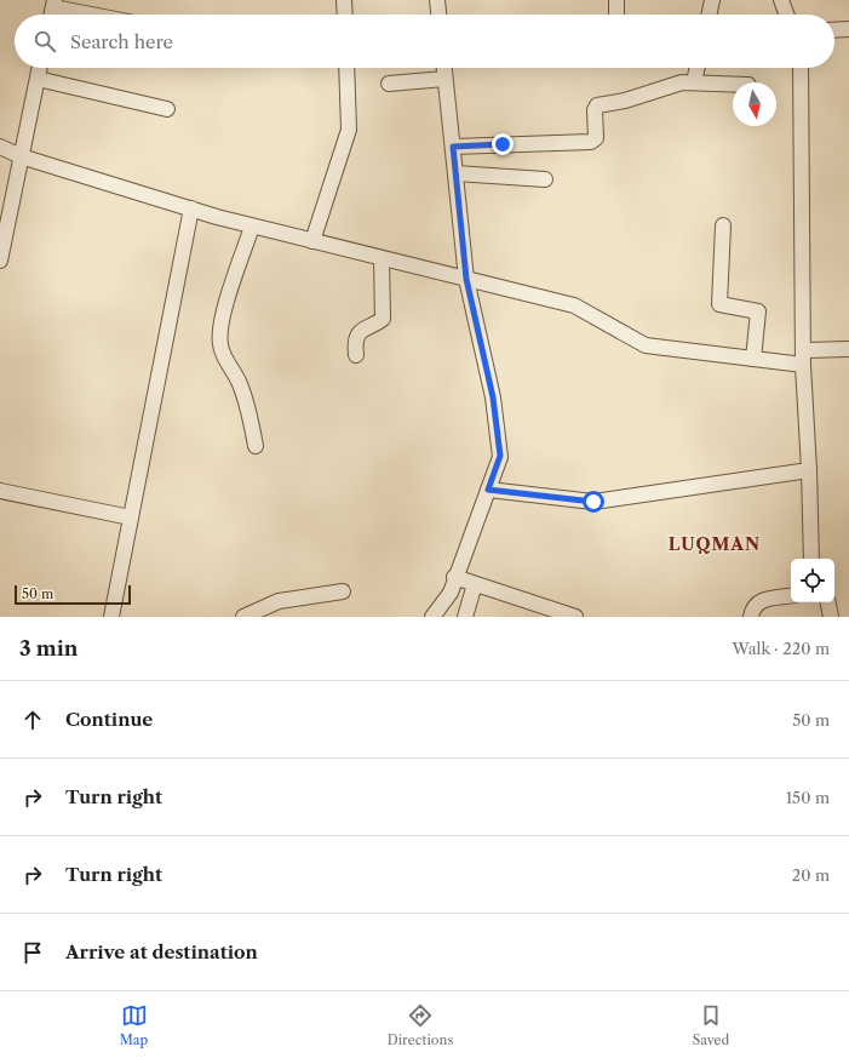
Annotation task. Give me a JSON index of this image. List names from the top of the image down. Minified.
{"districts":["LUQMAN"],"scale_bar":"50 m","north":"bottom","page":{"search":"Search here","scale":"50 m","heading":["3 min","Walk · 220 m"],"list":[["Continue","50 m"],["Turn right","150 m"],["Turn right","20 m"],"Arrive at destination"],"nav":["Map","Directions","Saved"]}}
